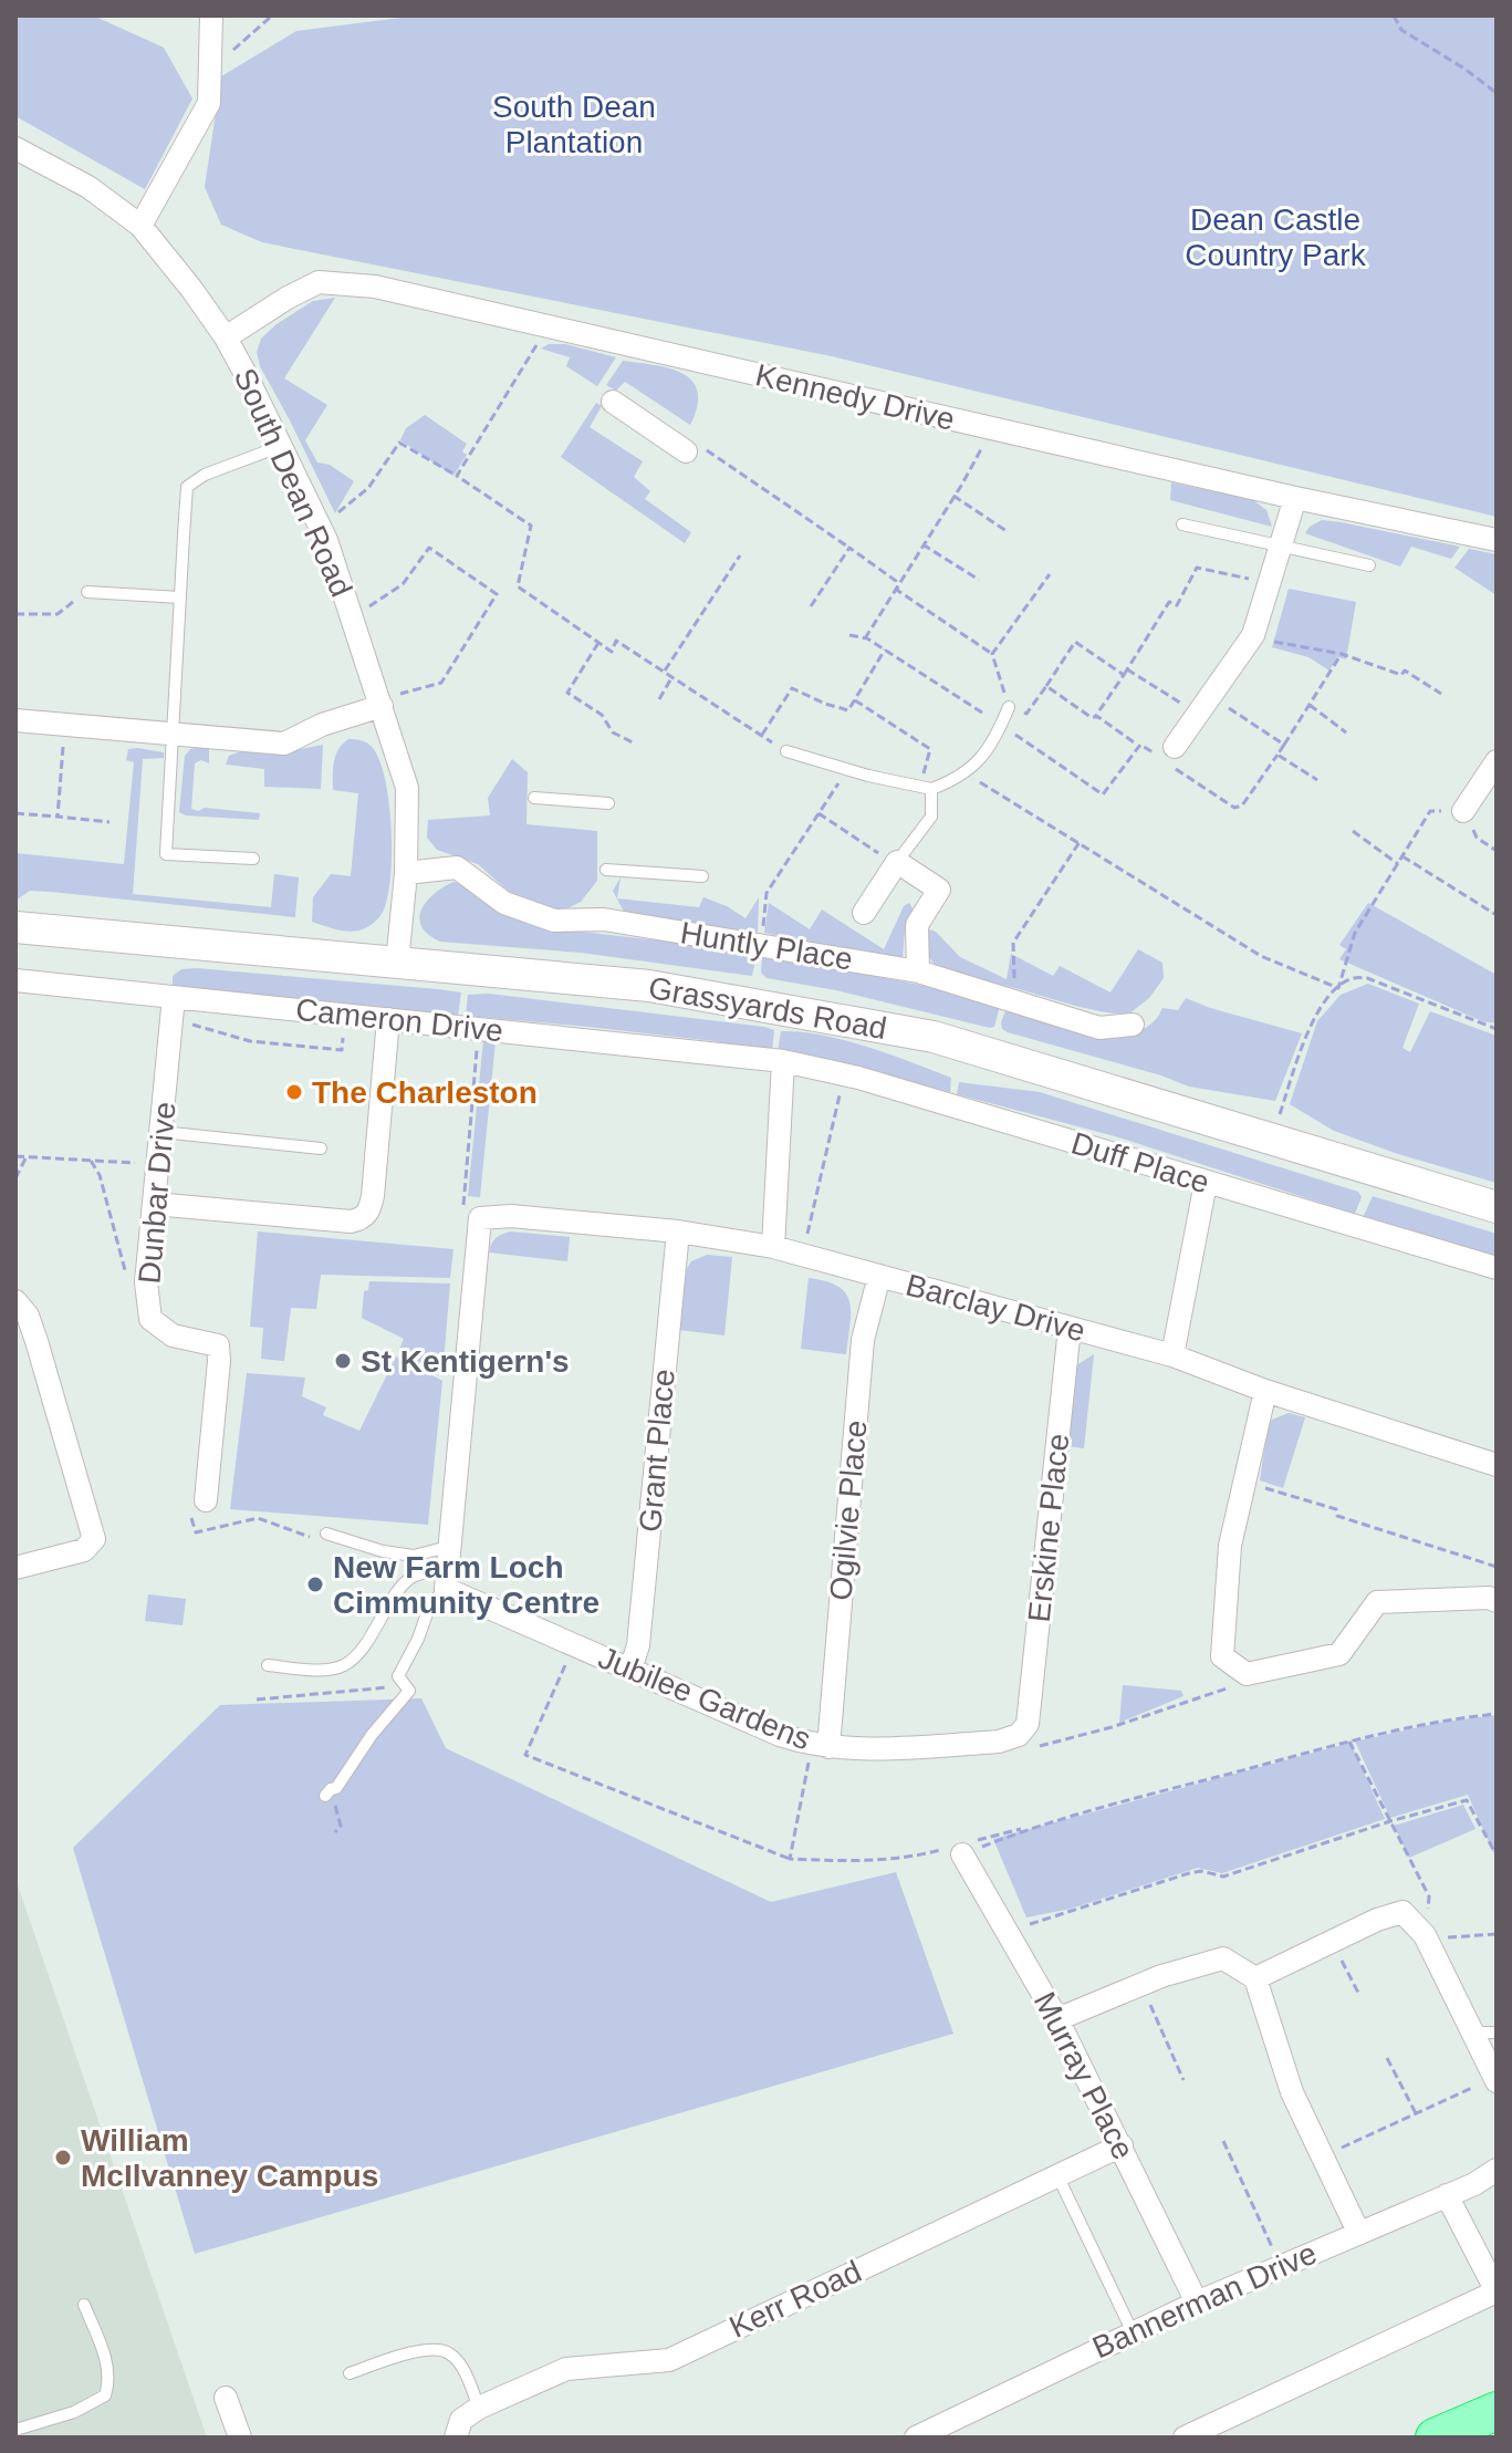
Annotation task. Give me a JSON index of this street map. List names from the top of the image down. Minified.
{"streets":{"main road":["Grassyards Road"],"street":["Kennedy Drive","South Dean Road","Huntly Place","Cameron Drive","Duff Place","Dunbar Drive","Barclay Drive","Grant Place","Ogilvie Place","Erskine Place","Jubilee Gardens","Murray Place","Kerr Road","Bannerman Drive"]},"crossings":[["Kennedy Drive","South Dean Road"],["South Dean Road","Huntly Place"],["South Dean Road","Grassyards Road"],["Cameron Drive","Duff Place"],["Cameron Drive","Dunbar Drive"],["Barclay Drive","Grant Place"],["Barclay Drive","Ogilvie Place"],["Barclay Drive","Erskine Place"],["Grant Place","Jubilee Gardens"],["Ogilvie Place","Jubilee Gardens"],["Erskine Place","Jubilee Gardens"],["Murray Place","Kerr Road"],["Murray Place","Bannerman Drive"]],"parks":["South Dean Plantation","Dean Castle Country Park"],"places":["The Charleston","St Kentigern's","New Farm Loch Cimmunity Centre","William McIlvanney Campus"]}
